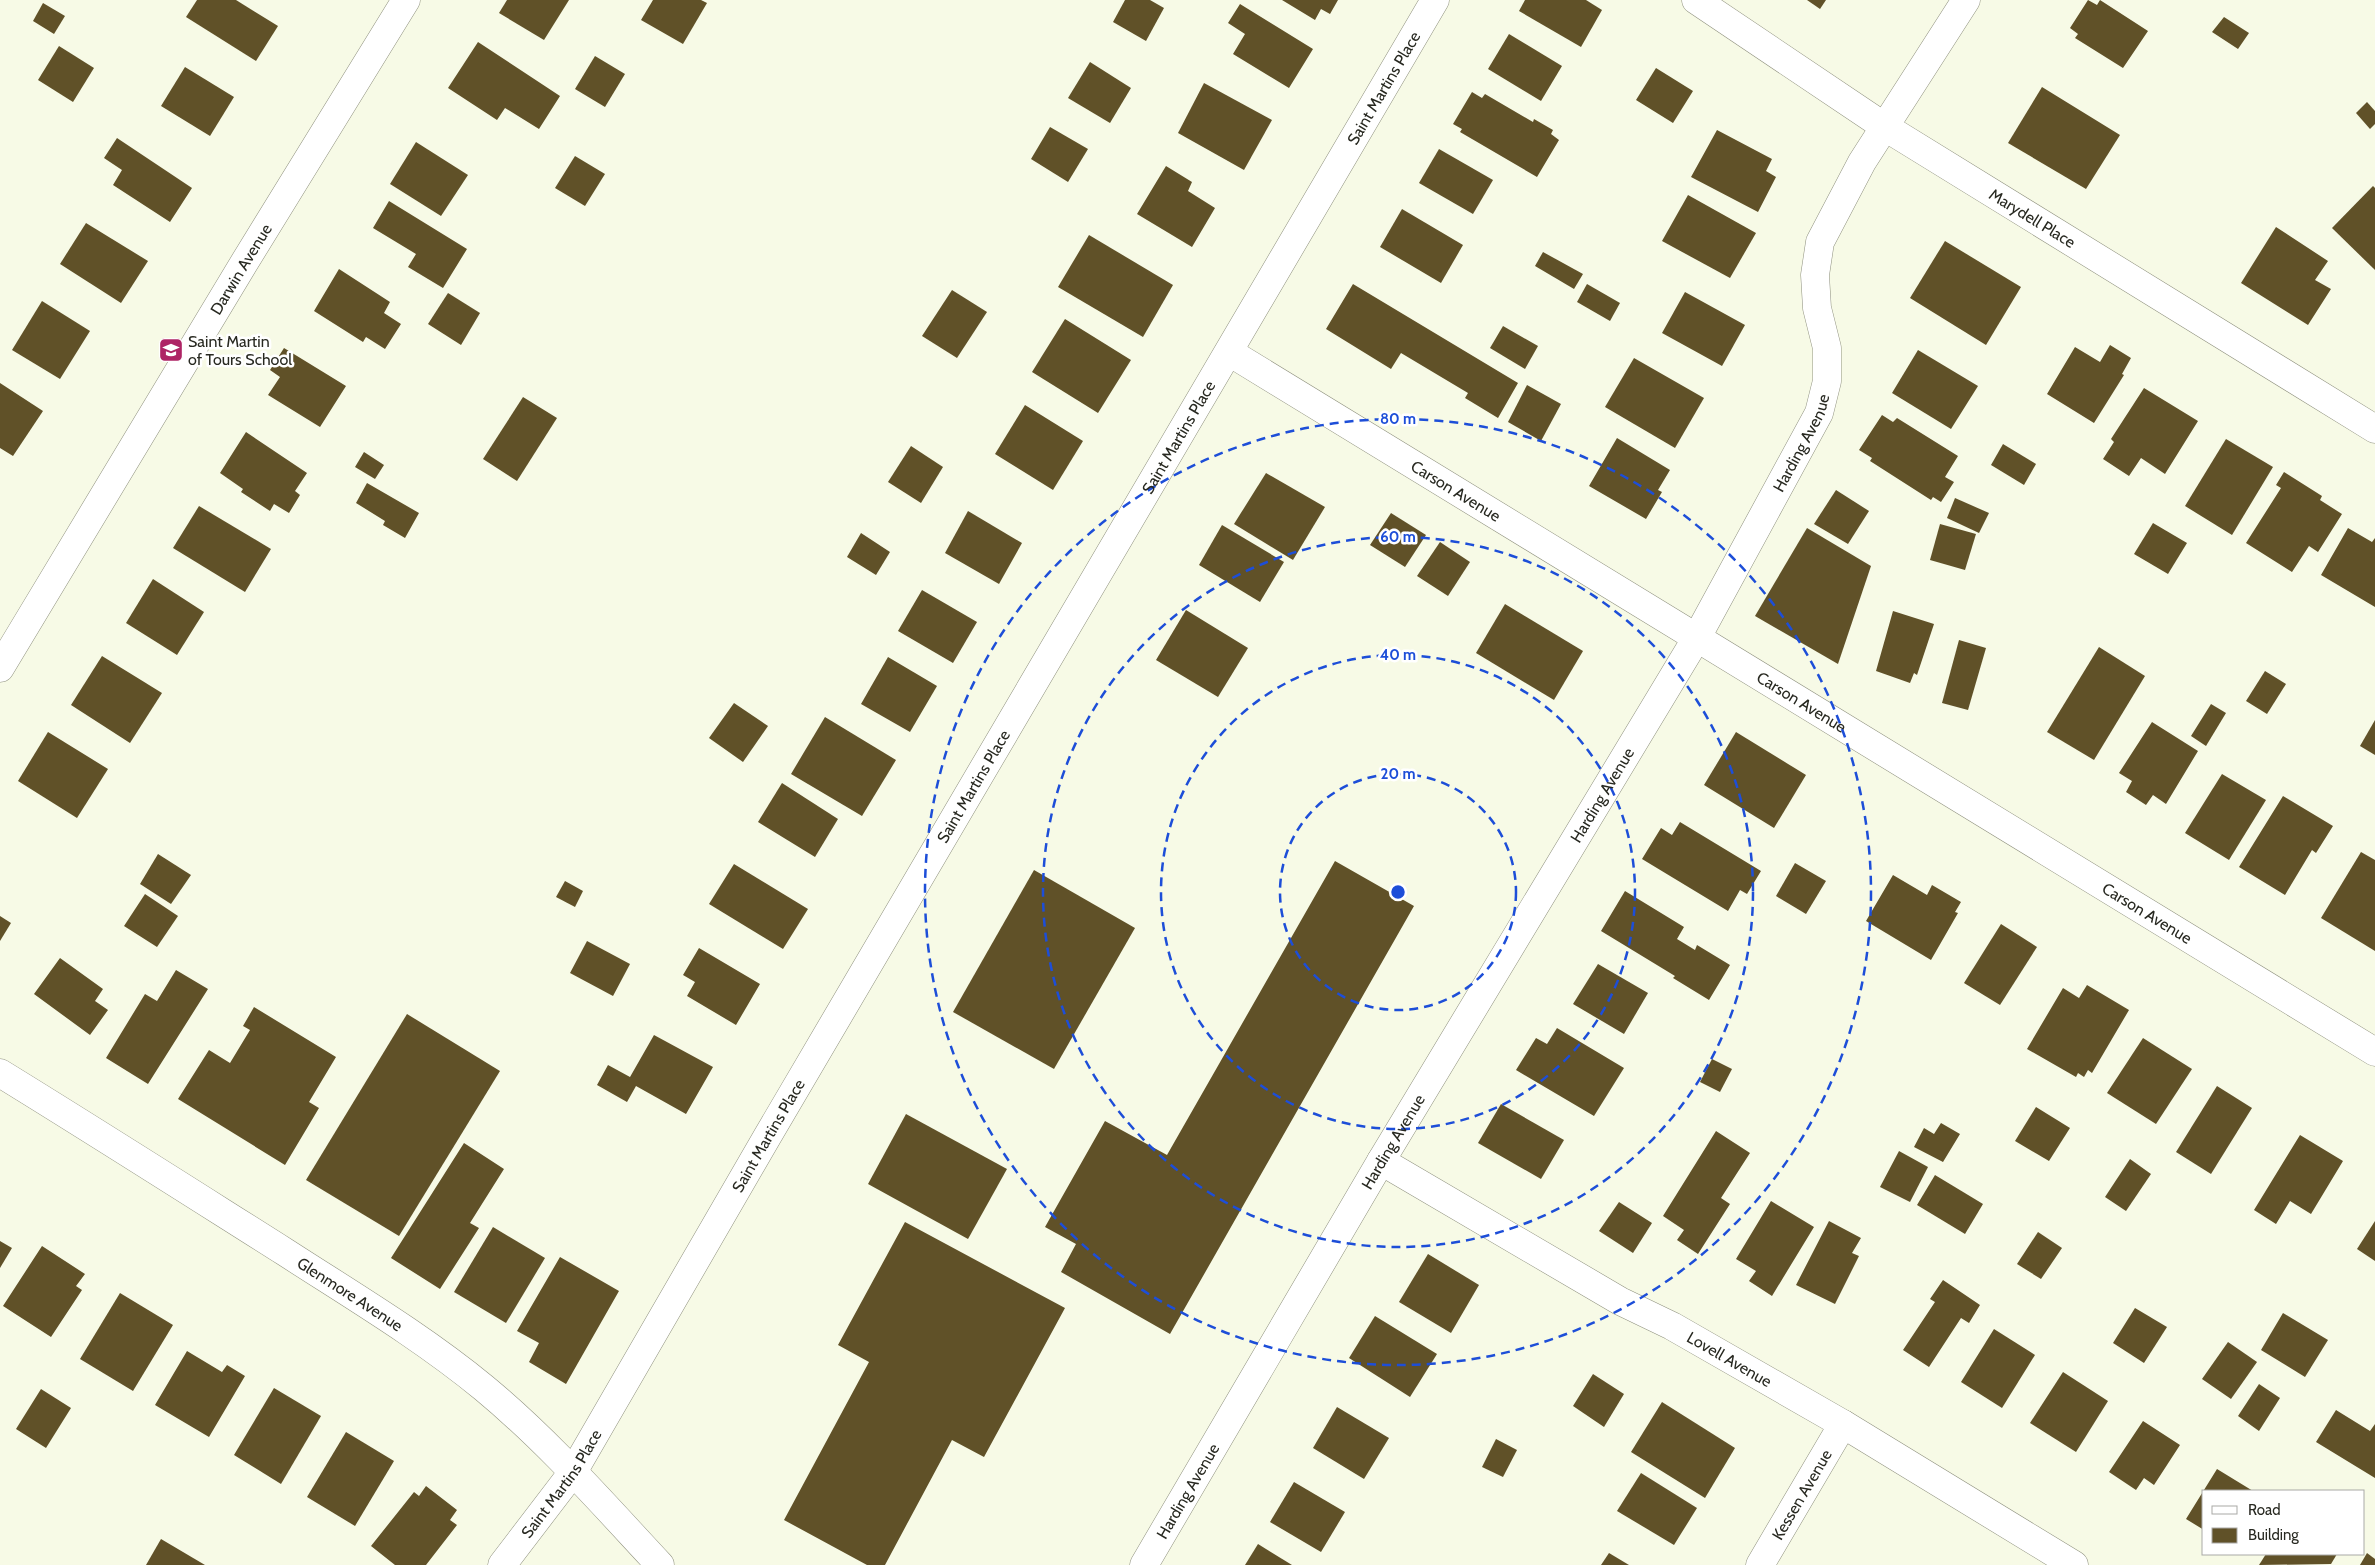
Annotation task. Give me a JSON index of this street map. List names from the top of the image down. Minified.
{"streets":{"street":["Saint Martins Place","Marydell Place","Darwin Avenue","Harding Avenue","Carson Avenue","Glenmore Avenue","Lovell Avenue","Kessen Avenue"]},"crossings":[["Saint Martins Place","Carson Avenue"],["Saint Martins Place","Glenmore Avenue"],["Marydell Place","Harding Avenue"],["Harding Avenue","Carson Avenue"],["Harding Avenue","Lovell Avenue"],["Lovell Avenue","Kessen Avenue"]],"places":{"school or university":["Saint Martin of Tours School"]},"legend":["Road","Building"],"rings":["80 m","60 m","40 m","20 m"]}
